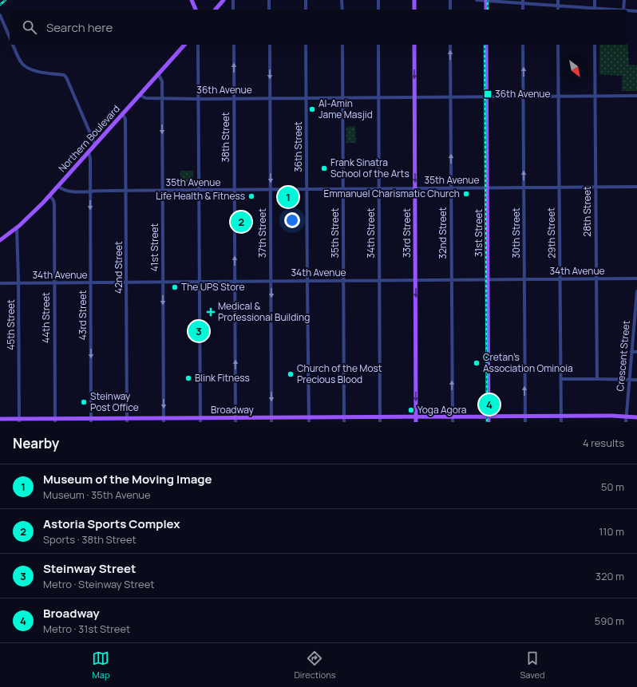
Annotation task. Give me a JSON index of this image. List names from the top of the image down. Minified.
{"streets":{"main road":["Northern Boulevard","33rd Street","31st Street","Broadway"],"street":["36th Avenue","38th Street","36th Street","35th Avenue","28th Street","37th Street","35th Street","34th Street","32nd Street","30th Street","29th Street","41st Street","42nd Street","34th Avenue","43rd Street","44th Street","45th Street","Crescent Street"]},"crossings":[["36th Avenue","38th Street"],["36th Avenue","Northern Boulevard"],["36th Avenue","36th Street"],["36th Avenue","28th Street"],["36th Avenue","37th Street"],["36th Avenue","35th Street"],["36th Avenue","34th Street"],["36th Avenue","33rd Street"],["36th Avenue","32nd Street"],["36th Avenue","31st Street"],["36th Avenue","30th Street"],["36th Avenue","29th Street"],["36th Avenue","41st Street"],["38th Street","35th Avenue"],["38th Street","34th Avenue"],["38th Street","Broadway"],["Northern Boulevard","35th Avenue"],["Northern Boulevard","41st Street"],["Northern Boulevard","42nd Street"],["Northern Boulevard","43rd Street"],["Northern Boulevard","44th Street"],["Northern Boulevard","45th Street"],["36th Street","35th Avenue"],["36th Street","34th Avenue"],["36th Street","Broadway"],["35th Avenue","28th Street"],["35th Avenue","37th Street"],["35th Avenue","35th Street"],["35th Avenue","34th Street"],["35th Avenue","33rd Street"],["35th Avenue","32nd Street"],["35th Avenue","31st Street"],["35th Avenue","30th Street"],["35th Avenue","29th Street"],["35th Avenue","41st Street"],["35th Avenue","42nd Street"],["35th Avenue","43rd Street"],["28th Street","34th Avenue"],["37th Street","34th Avenue"],["37th Street","Broadway"],["35th Street","34th Avenue"],["35th Street","Broadway"],["34th Street","34th Avenue"],["34th Street","Broadway"],["33rd Street","34th Avenue"],["33rd Street","Broadway"],["32nd Street","34th Avenue"],["32nd Street","Broadway"],["31st Street","34th Avenue"],["31st Street","Broadway"],["30th Street","34th Avenue"],["30th Street","Broadway"],["29th Street","34th Avenue"],["29th Street","Broadway"],["41st Street","34th Avenue"],["41st Street","Broadway"],["42nd Street","34th Avenue"],["42nd Street","Broadway"],["34th Avenue","43rd Street"],["34th Avenue","44th Street"],["34th Avenue","45th Street"],["43rd Street","Broadway"],["44th Street","Broadway"],["45th Street","Broadway"],["Crescent Street","Broadway"]],"one_way":["38th Street","37th Street","33rd Street","32nd Street","30th Street","41st Street","43rd Street"],"places":{"transit":["36th Avenue"],"other":["Al-Amin Jame Masjid","Frank Sinatra School of the Arts","Emmanuel Charismatic Church","Life Health & Fitness","The UPS Store","Cretan’s Association Ominoia","Church of the Most Precious Blood","Blink Fitness","Steinway Post Office","Yoga Agora"],"health":["Medical & Professional Building"]},"north":"bottom right","page":{"search":"Search here","pins":["1","2","3","4"],"heading":["Nearby","4 results"],"list":[{"mark":"1","name":"Museum of the Moving Image","note":"Museum · 35th Avenue","value":"50 m"},{"mark":"2","name":"Astoria Sports Complex","note":"Sports · 38th Street","value":"110 m"},{"mark":"3","name":"Steinway Street","note":"Metro · Steinway Street","value":"320 m"},{"mark":"4","name":"Broadway","note":"Metro · 31st Street","value":"590 m"}],"nav":["Map","Directions","Saved"]}}
